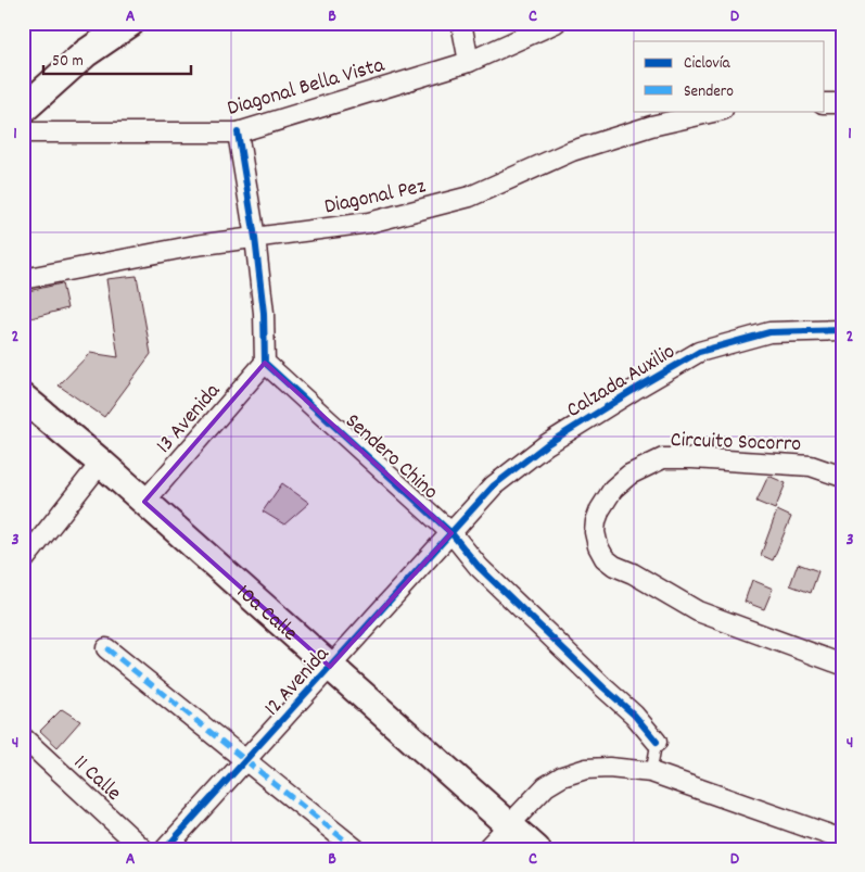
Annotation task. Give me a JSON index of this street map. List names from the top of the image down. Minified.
{"streets":{"street":["Diagonal Bella Vista","Diagonal Pez","Calzada Auxilio","13 Avenida","Circuito Socorro","Sendero Chino","10a Calle","12 Avenida","11 Calle"]},"crossings":[["Calzada Auxilio","Sendero Chino"],["Calzada Auxilio","12 Avenida"],["13 Avenida","Sendero Chino"],["13 Avenida","10a Calle"],["Sendero Chino","12 Avenida"],["10a Calle","12 Avenida"]],"legend":["Ciclovía","Sendero"],"scale_bar":"50 m","grid":{"columns":["A","B","C","D"],"rows":["1","2","3","4"]}}
